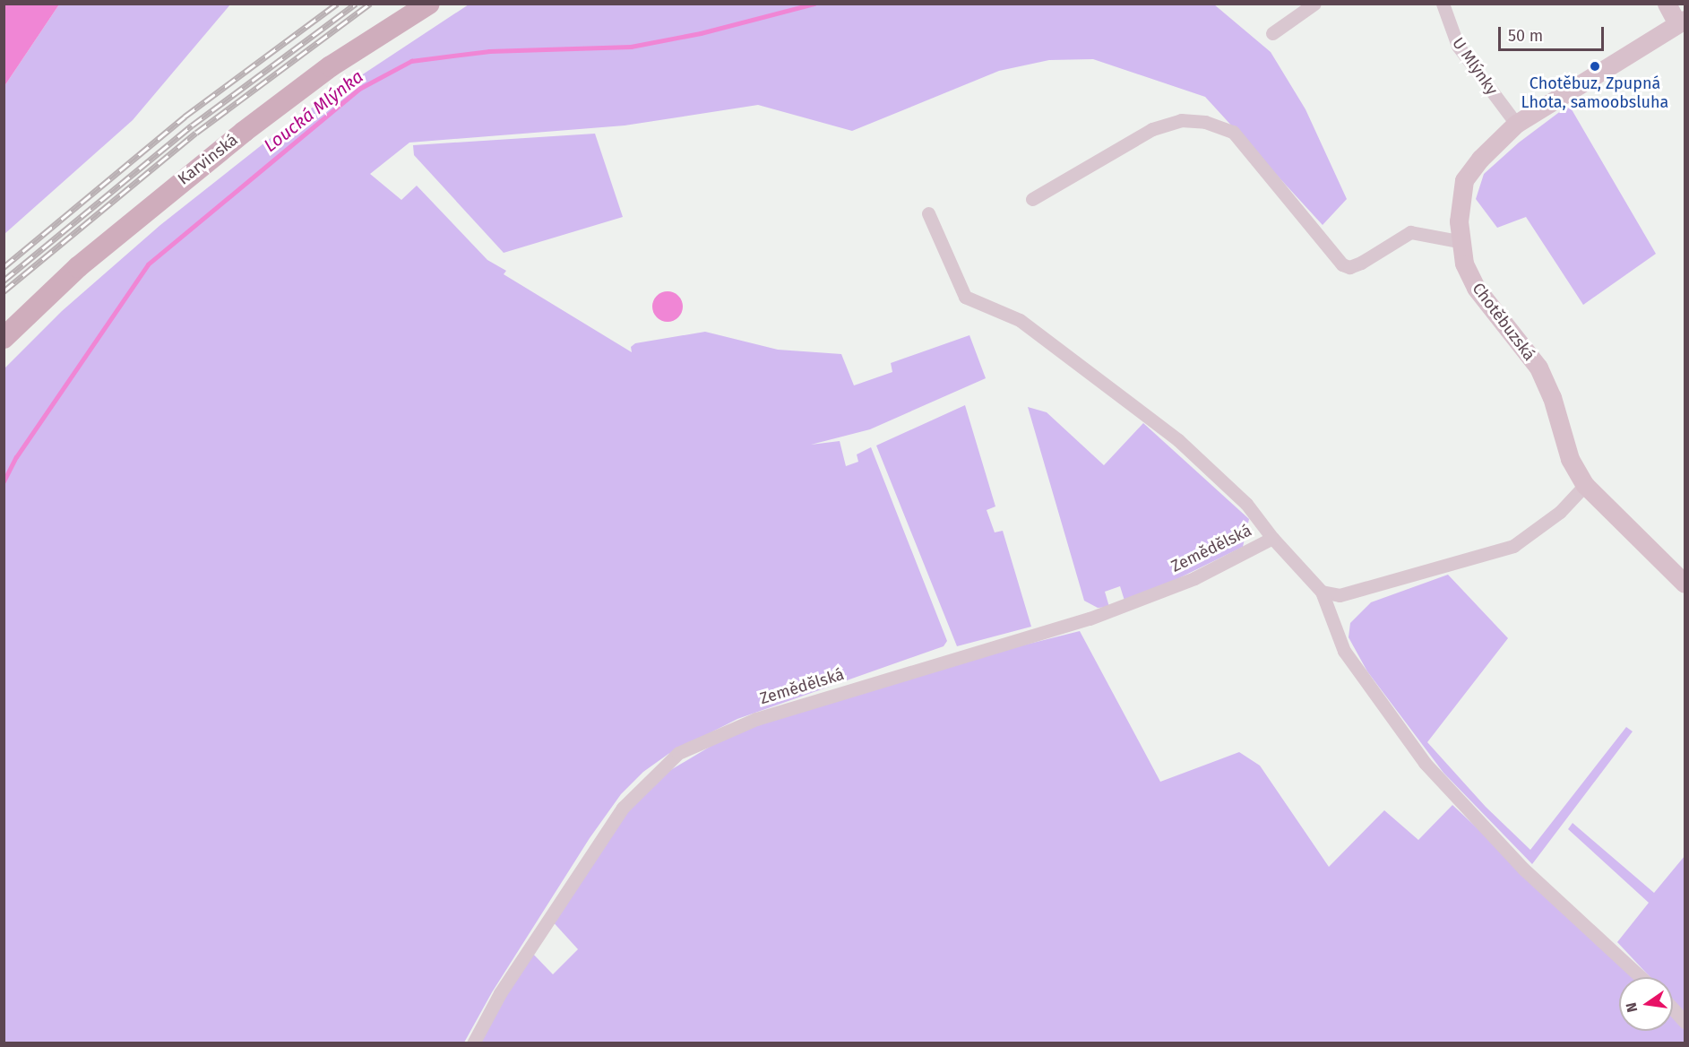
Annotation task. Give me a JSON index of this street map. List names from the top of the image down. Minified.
{"streets":{"main road":["Karvinská"],"street":["U Mlýnky","Chotěbuzská","Zemědělská"]},"crossings":[["U Mlýnky","Chotěbuzská"]],"water":["Loucká Mlýnka"],"places":["Chotěbuz, Zpupná Lhota, samoobsluha"],"scale_bar":"50 m","north":"left"}
